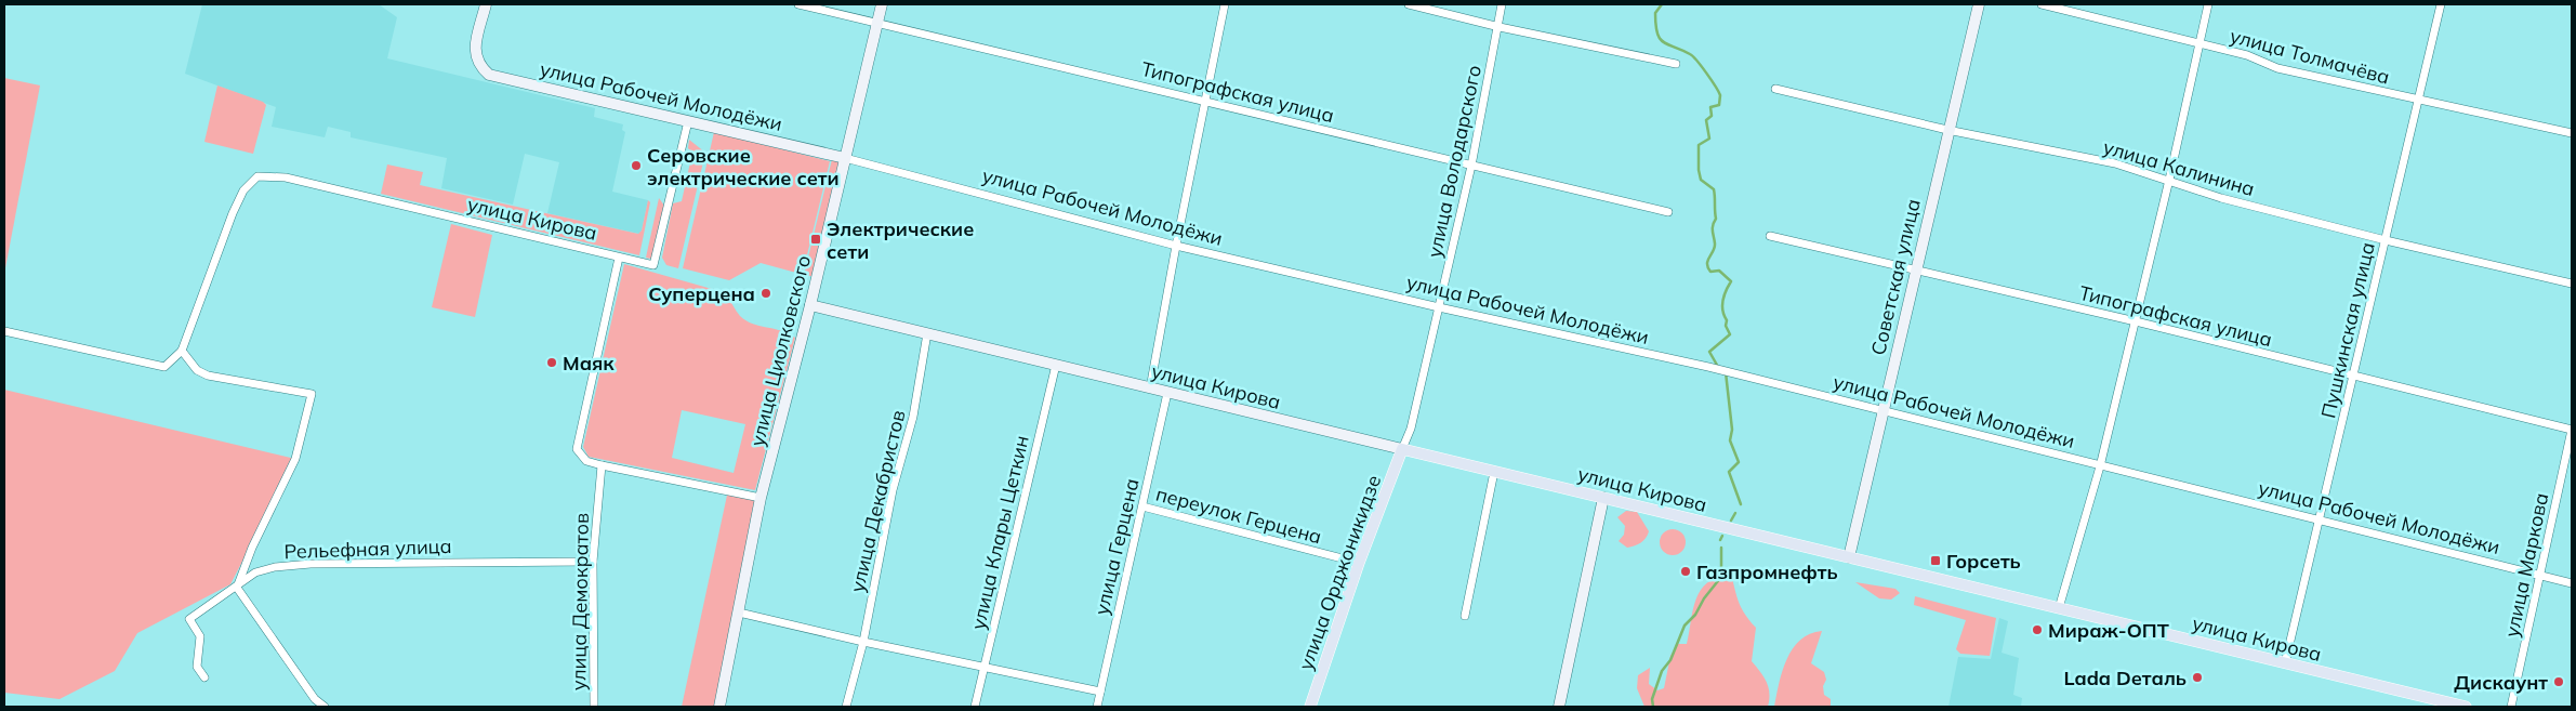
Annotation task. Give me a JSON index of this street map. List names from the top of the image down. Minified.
{"streets":{"main road":["улица Рабочей Молодёжи","улица Кирова","Советская улица","улица Циолковского","улица Орджоникидзе"],"street":["улица Толмачёва","Типографская улица","улица Володарского","улица Калинина","Пушкинская улица","улица Декабристов","переулок Герцена","улица Клары Цеткин","улица Герцена","Рельефная улица","улица Маркова","улица Демократов"]},"crossings":[["улица Толмачёва","Пушкинская улица"],["Типографская улица","улица Володарского"],["Типографская улица","Советская улица"],["Типографская улица","Пушкинская улица"],["Типографская улица","улица Циолковского"],["Типографская улица","улица Маркова"],["улица Рабочей Молодёжи","улица Володарского"],["улица Рабочей Молодёжи","улица Кирова"],["улица Рабочей Молодёжи","Советская улица"],["улица Рабочей Молодёжи","Пушкинская улица"],["улица Рабочей Молодёжи","улица Циолковского"],["улица Рабочей Молодёжи","улица Маркова"],["улица Володарского","улица Кирова"],["улица Володарского","улица Орджоникидзе"],["улица Калинина","Советская улица"],["улица Калинина","Пушкинская улица"],["улица Кирова","Советская улица"],["улица Кирова","Пушкинская улица"],["улица Кирова","улица Циолковского"],["улица Кирова","улица Декабристов"],["улица Кирова","улица Клары Цеткин"],["улица Кирова","улица Герцена"],["улица Кирова","улица Орджоникидзе"],["переулок Герцена","улица Герцена"],["переулок Герцена","улица Орджоникидзе"],["Рельефная улица","улица Демократов"]],"places":{"other":["Серовские электрические сети","Суперцена","Маяк","Газпромнефть","Мираж-ОПТ","Lada Dеталь","Дискаунт"],"transit":["Электрические сети","Горсеть"]}}
